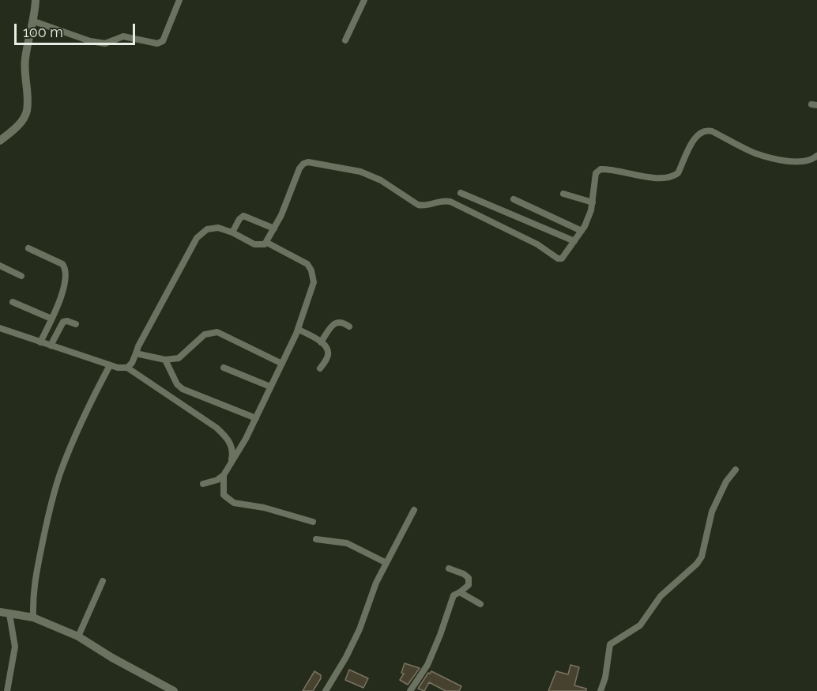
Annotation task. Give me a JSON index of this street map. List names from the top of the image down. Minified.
{"scale_bar":"100 m"}
